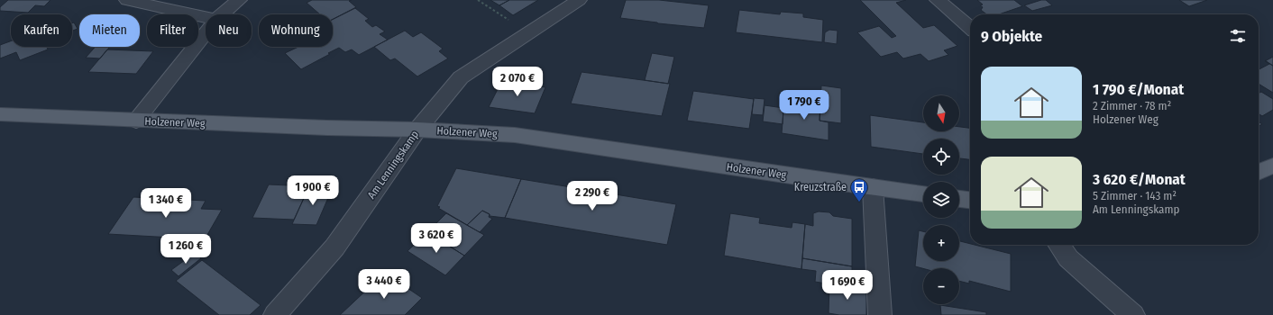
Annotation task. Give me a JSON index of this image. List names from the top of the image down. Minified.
{"streets":{"main road":["Holzener Weg"],"street":["Am Lenningskamp"]},"crossings":[["Holzener Weg","Am Lenningskamp"]],"places":{"bus stop":["Kreuzstraße"]},"north":"bottom","page":{"chip":["Kaufen","Mieten","Filter","Neu","Wohnung"],"heading":"9 Objekte","list":[{"name":"1 790 €/Monat","note":"2 Zimmer · 78 m² · Holzener Weg"},{"name":"3 620 €/Monat","note":"5 Zimmer · 143 m² · Am Lenningskamp"}],"price":["2 070 €","1 790 €","1 900 €","2 290 €","1 340 €","3 620 €","1 260 €","3 440 €","1 690 €"],"map_buttons":["+","−"]}}
